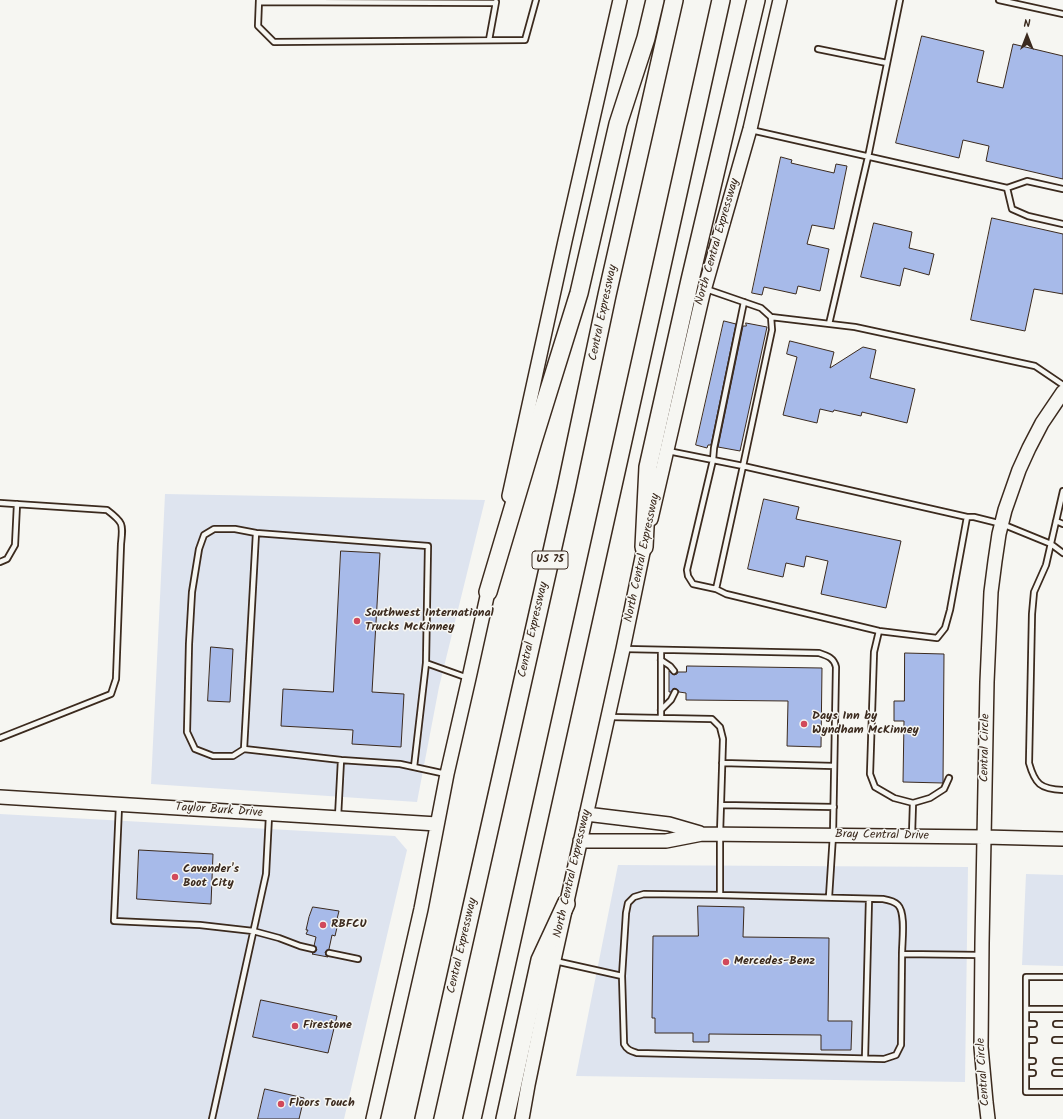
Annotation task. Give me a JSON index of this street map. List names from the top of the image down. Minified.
{"streets":{"highway":["Central Expressway","US 75"],"main road":["North Central Expressway","Central Circle","Taylor Burk Drive","Bray Central Drive"]},"crossings":[["North Central Expressway","Bray Central Drive"],["Central Circle","Bray Central Drive"]],"places":["Southwest International Trucks McKinney","Days Inn by Wyndham McKinney","Cavender's Boot City","RBFCU","Mercedes-Benz","Firestone","Floors Touch"],"north":"top"}
